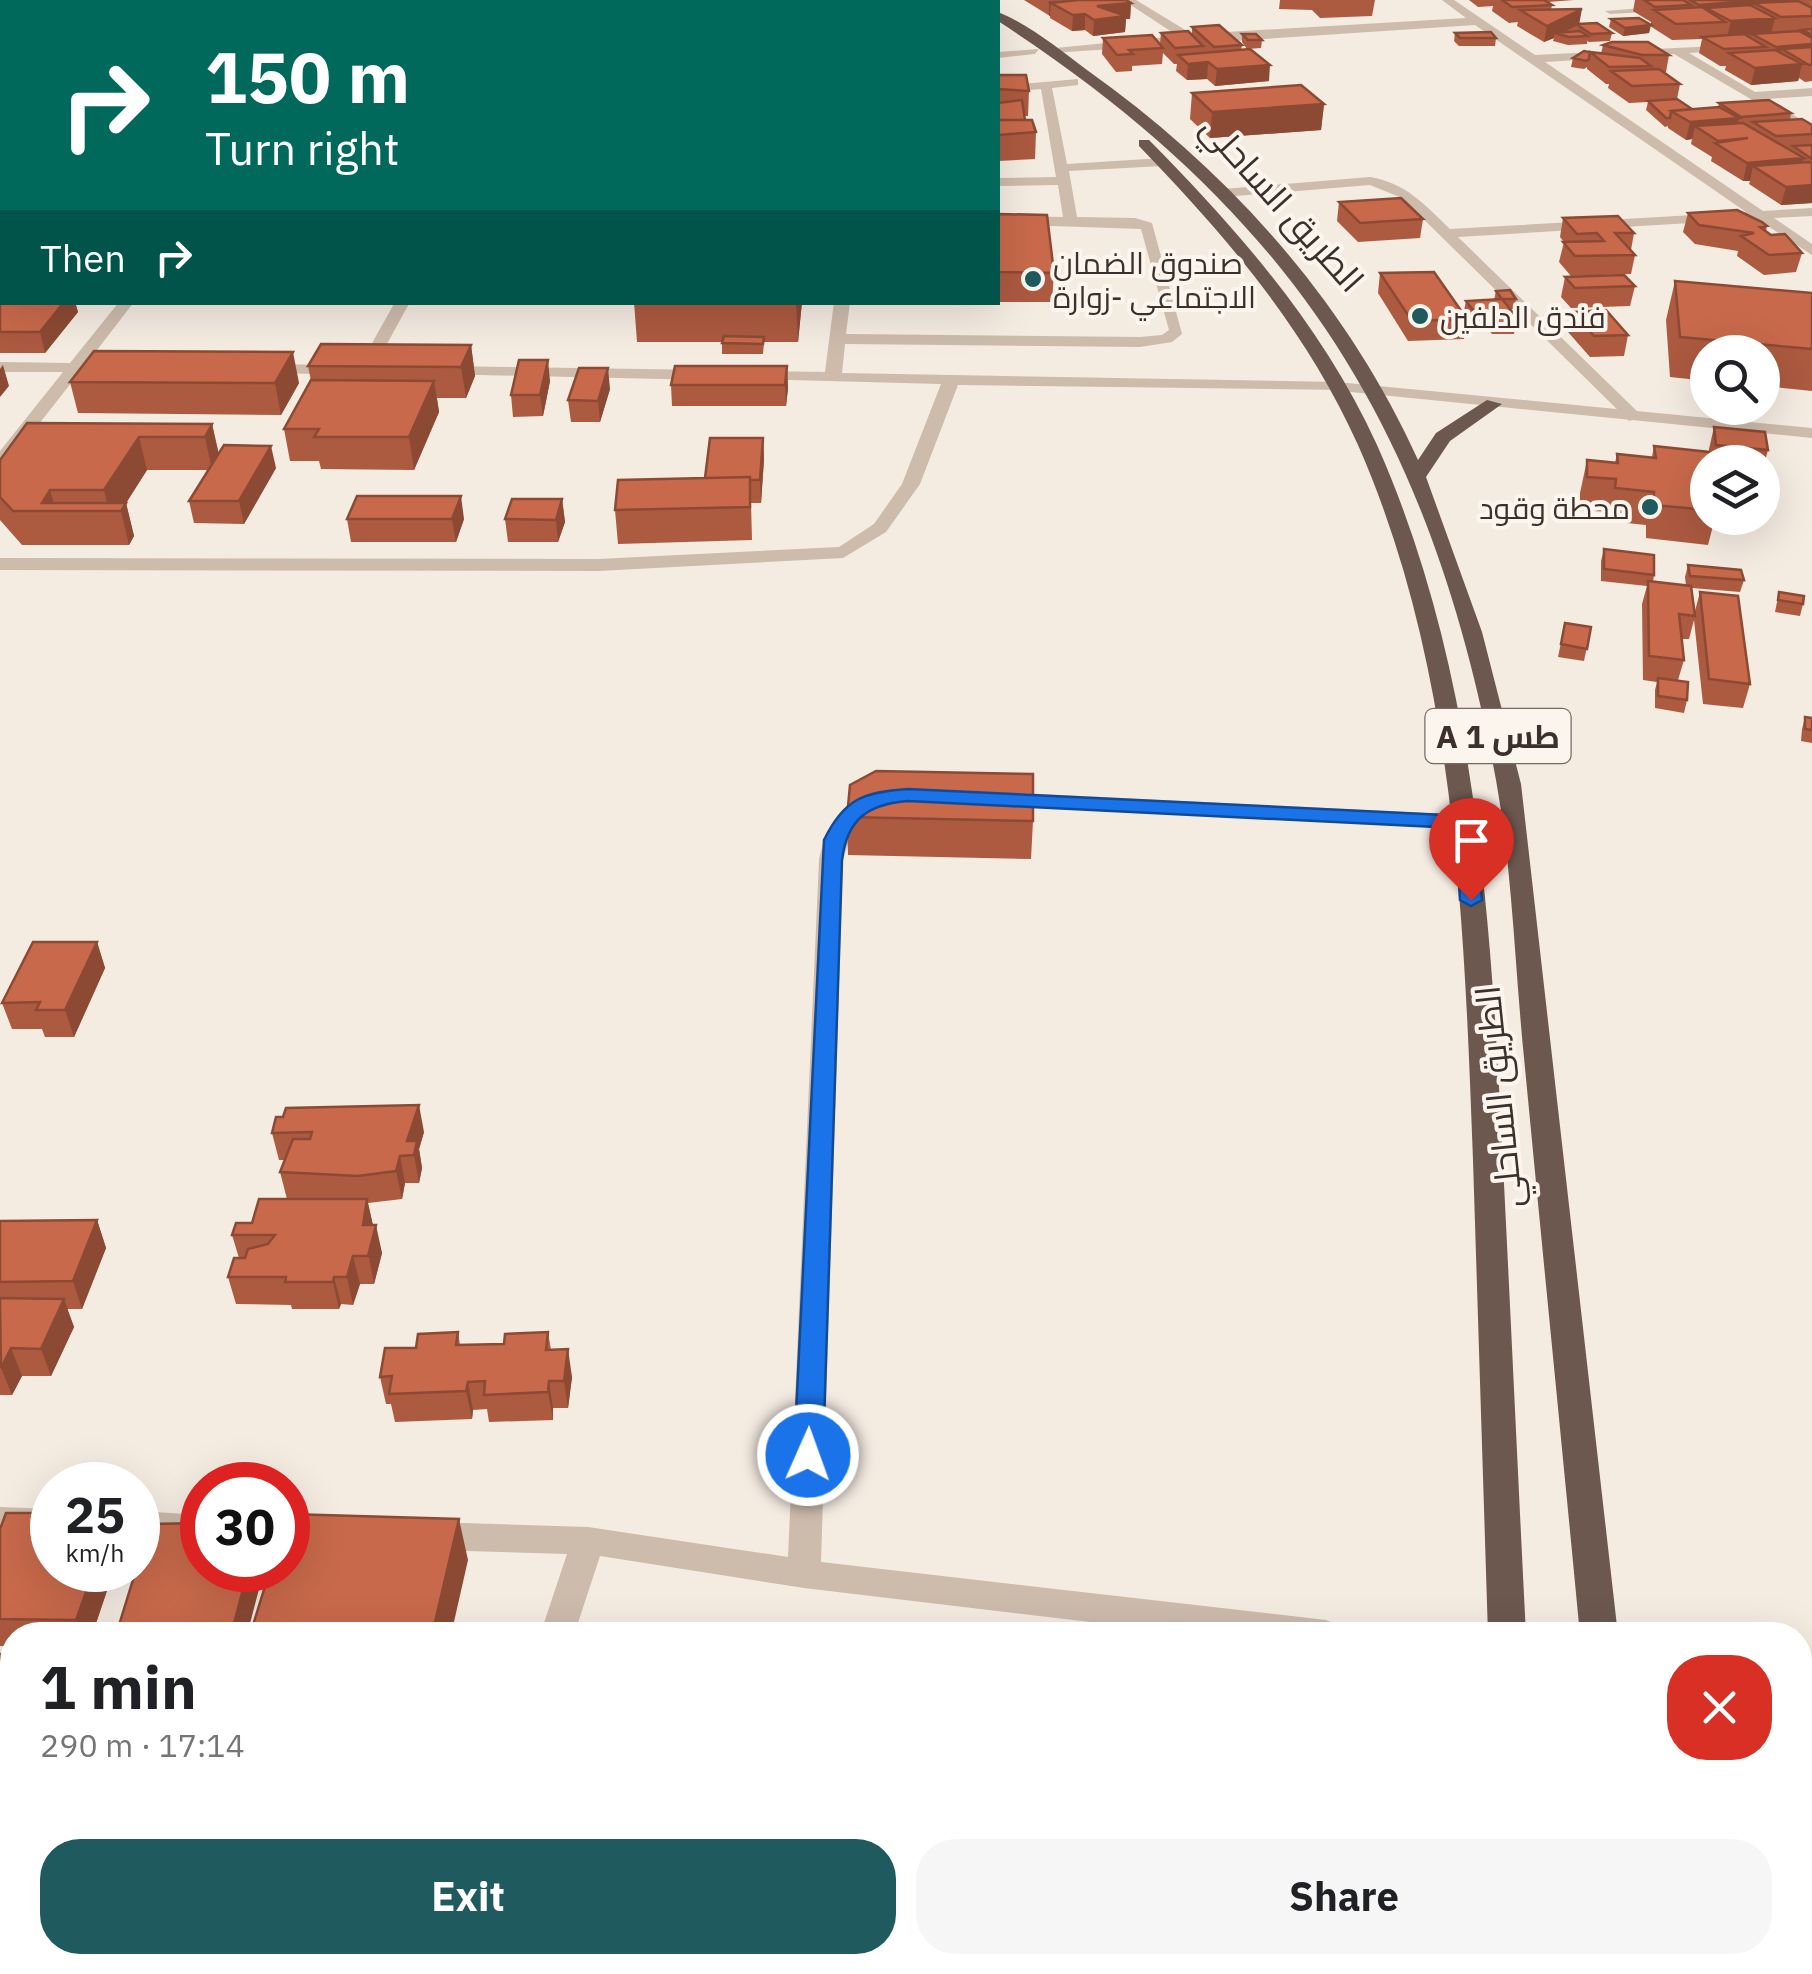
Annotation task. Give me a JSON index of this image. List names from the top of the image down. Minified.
{"streets":{"highway":["الطريق الساحلي","A 1 طس"]},"places":["صندوق الضمان الاجتماعي -زوارة","فندق الدلفين","محطة وقود"],"page":{"turn":["150 m","Turn right"],"then":"Then","speed":"25 km/h","limit":"30","heading":["1 min","290 m · 17:14"],"buttons":["Exit","Share"]}}
